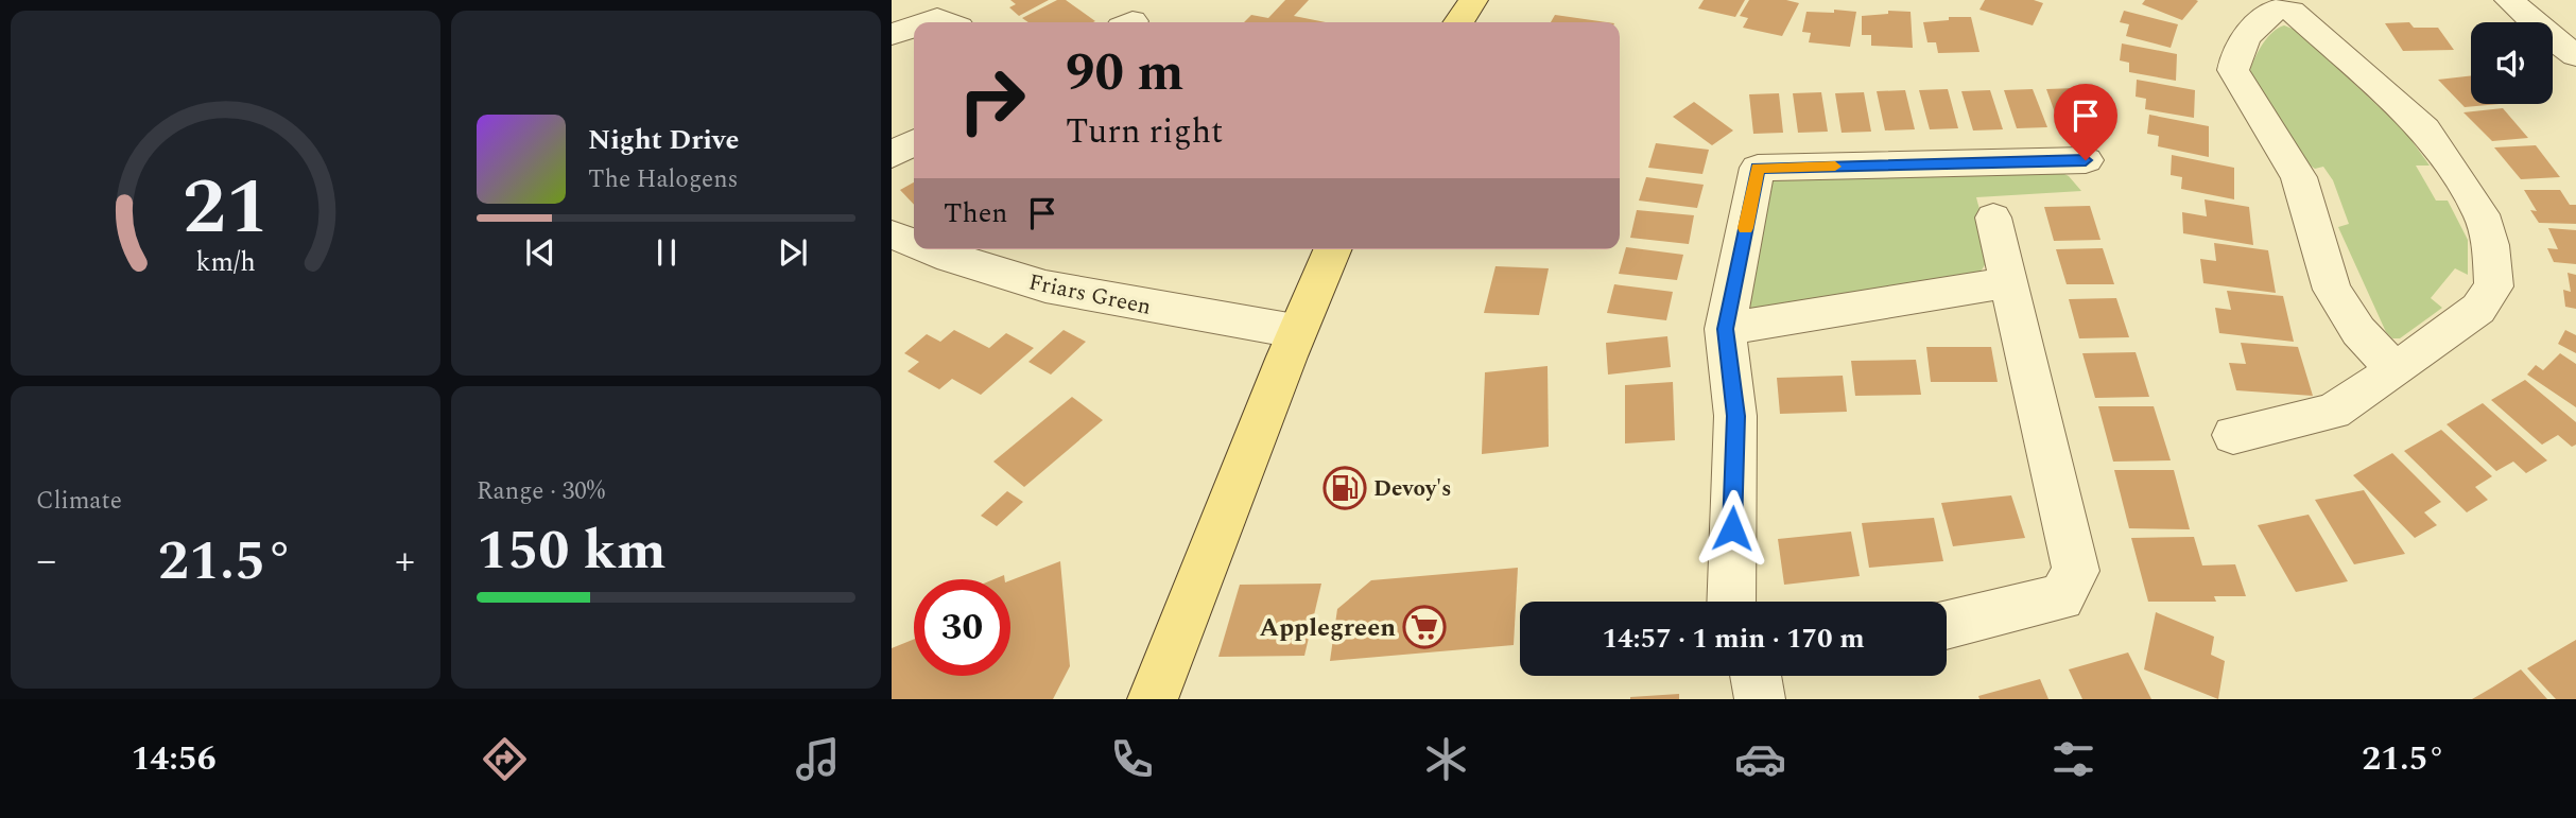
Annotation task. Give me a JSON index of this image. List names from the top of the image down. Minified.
{"streets":{"street":["Friars Green"]},"places":{"fuel station":["Devoy's"],"supermarket":["Applegreen"]},"page":{"turn":["90 m","Turn right"],"song":["Night Drive","The Halogens"],"then":"Then","tile":["Climate",["Range · 30%","150 km"]],"heat":["−","21.5°","+"],"limit":"30","trip":"14:57 · 1 min · 170 m","tabs":["14:56","21.5°"],"gauge":["21","km/h"]}}
